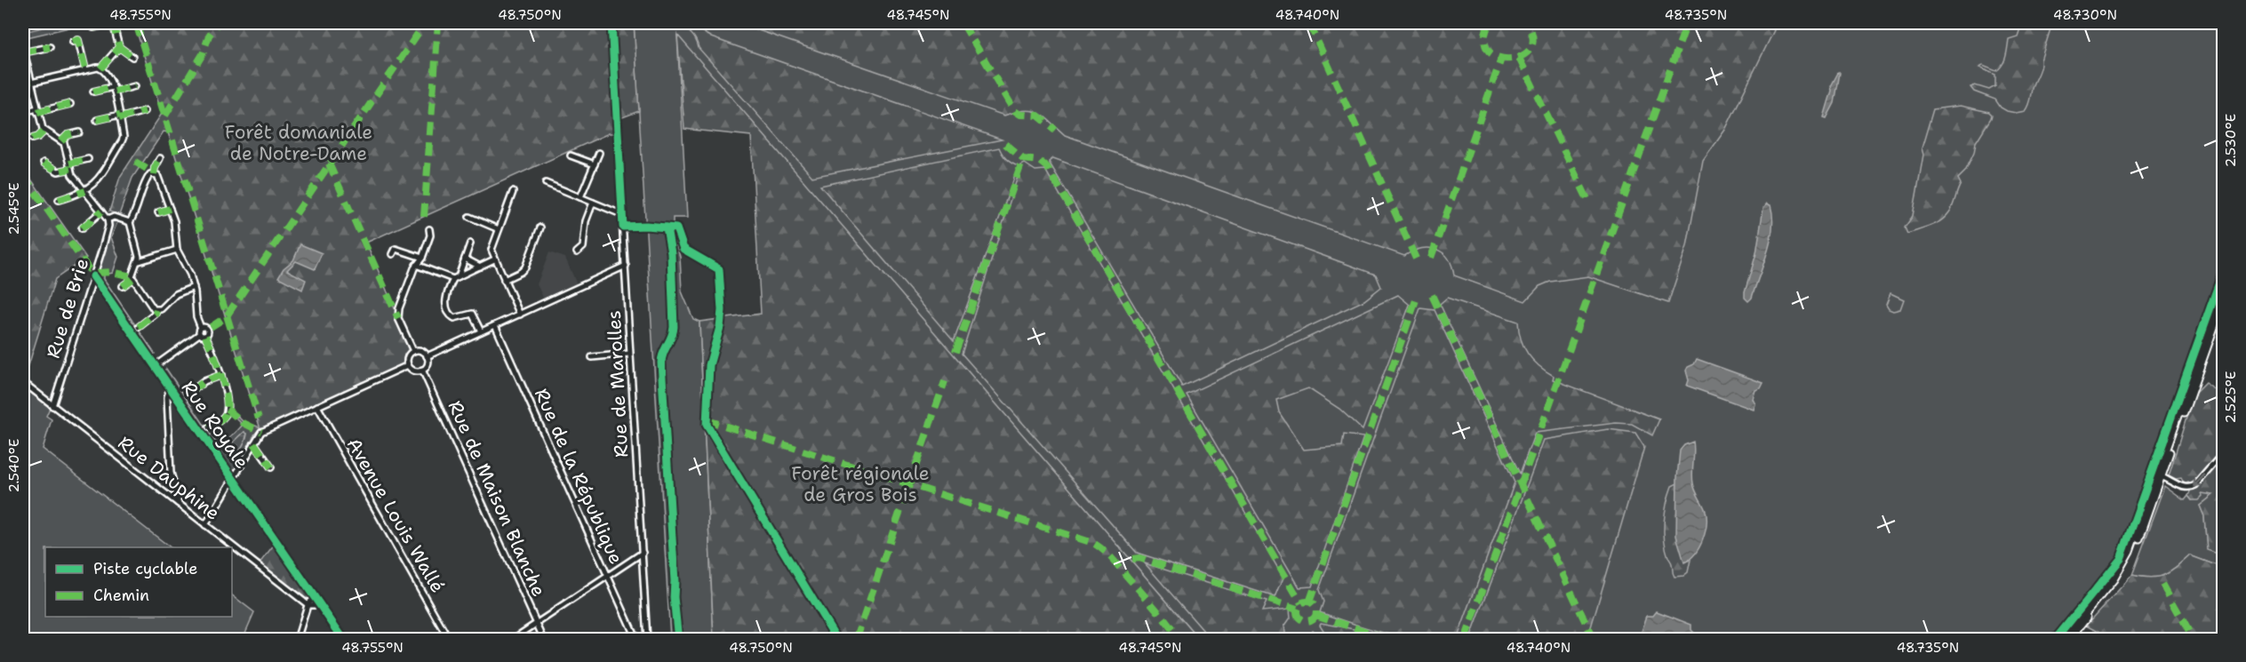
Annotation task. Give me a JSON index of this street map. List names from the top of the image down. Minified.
{"streets":{"street":["Rue de Brie","Rue de Marolles","Rue Royale","Rue de la République","Rue Dauphine","Rue de Maison Blanche","Avenue Louis Wallé"]},"crossings":[["Rue de Brie","Rue Royale"],["Rue de Brie","Rue Dauphine"]],"parks":["Forêt domaniale de Notre-Dame","Forêt régionale de Gros Bois"],"legend":["Piste cyclable","Chemin"],"coordinates":["48.755°N","48.750°N","48.745°N","48.740°N","48.735°N","48.730°N","2.530°E","2.545°E","2.525°E","2.540°E"]}
